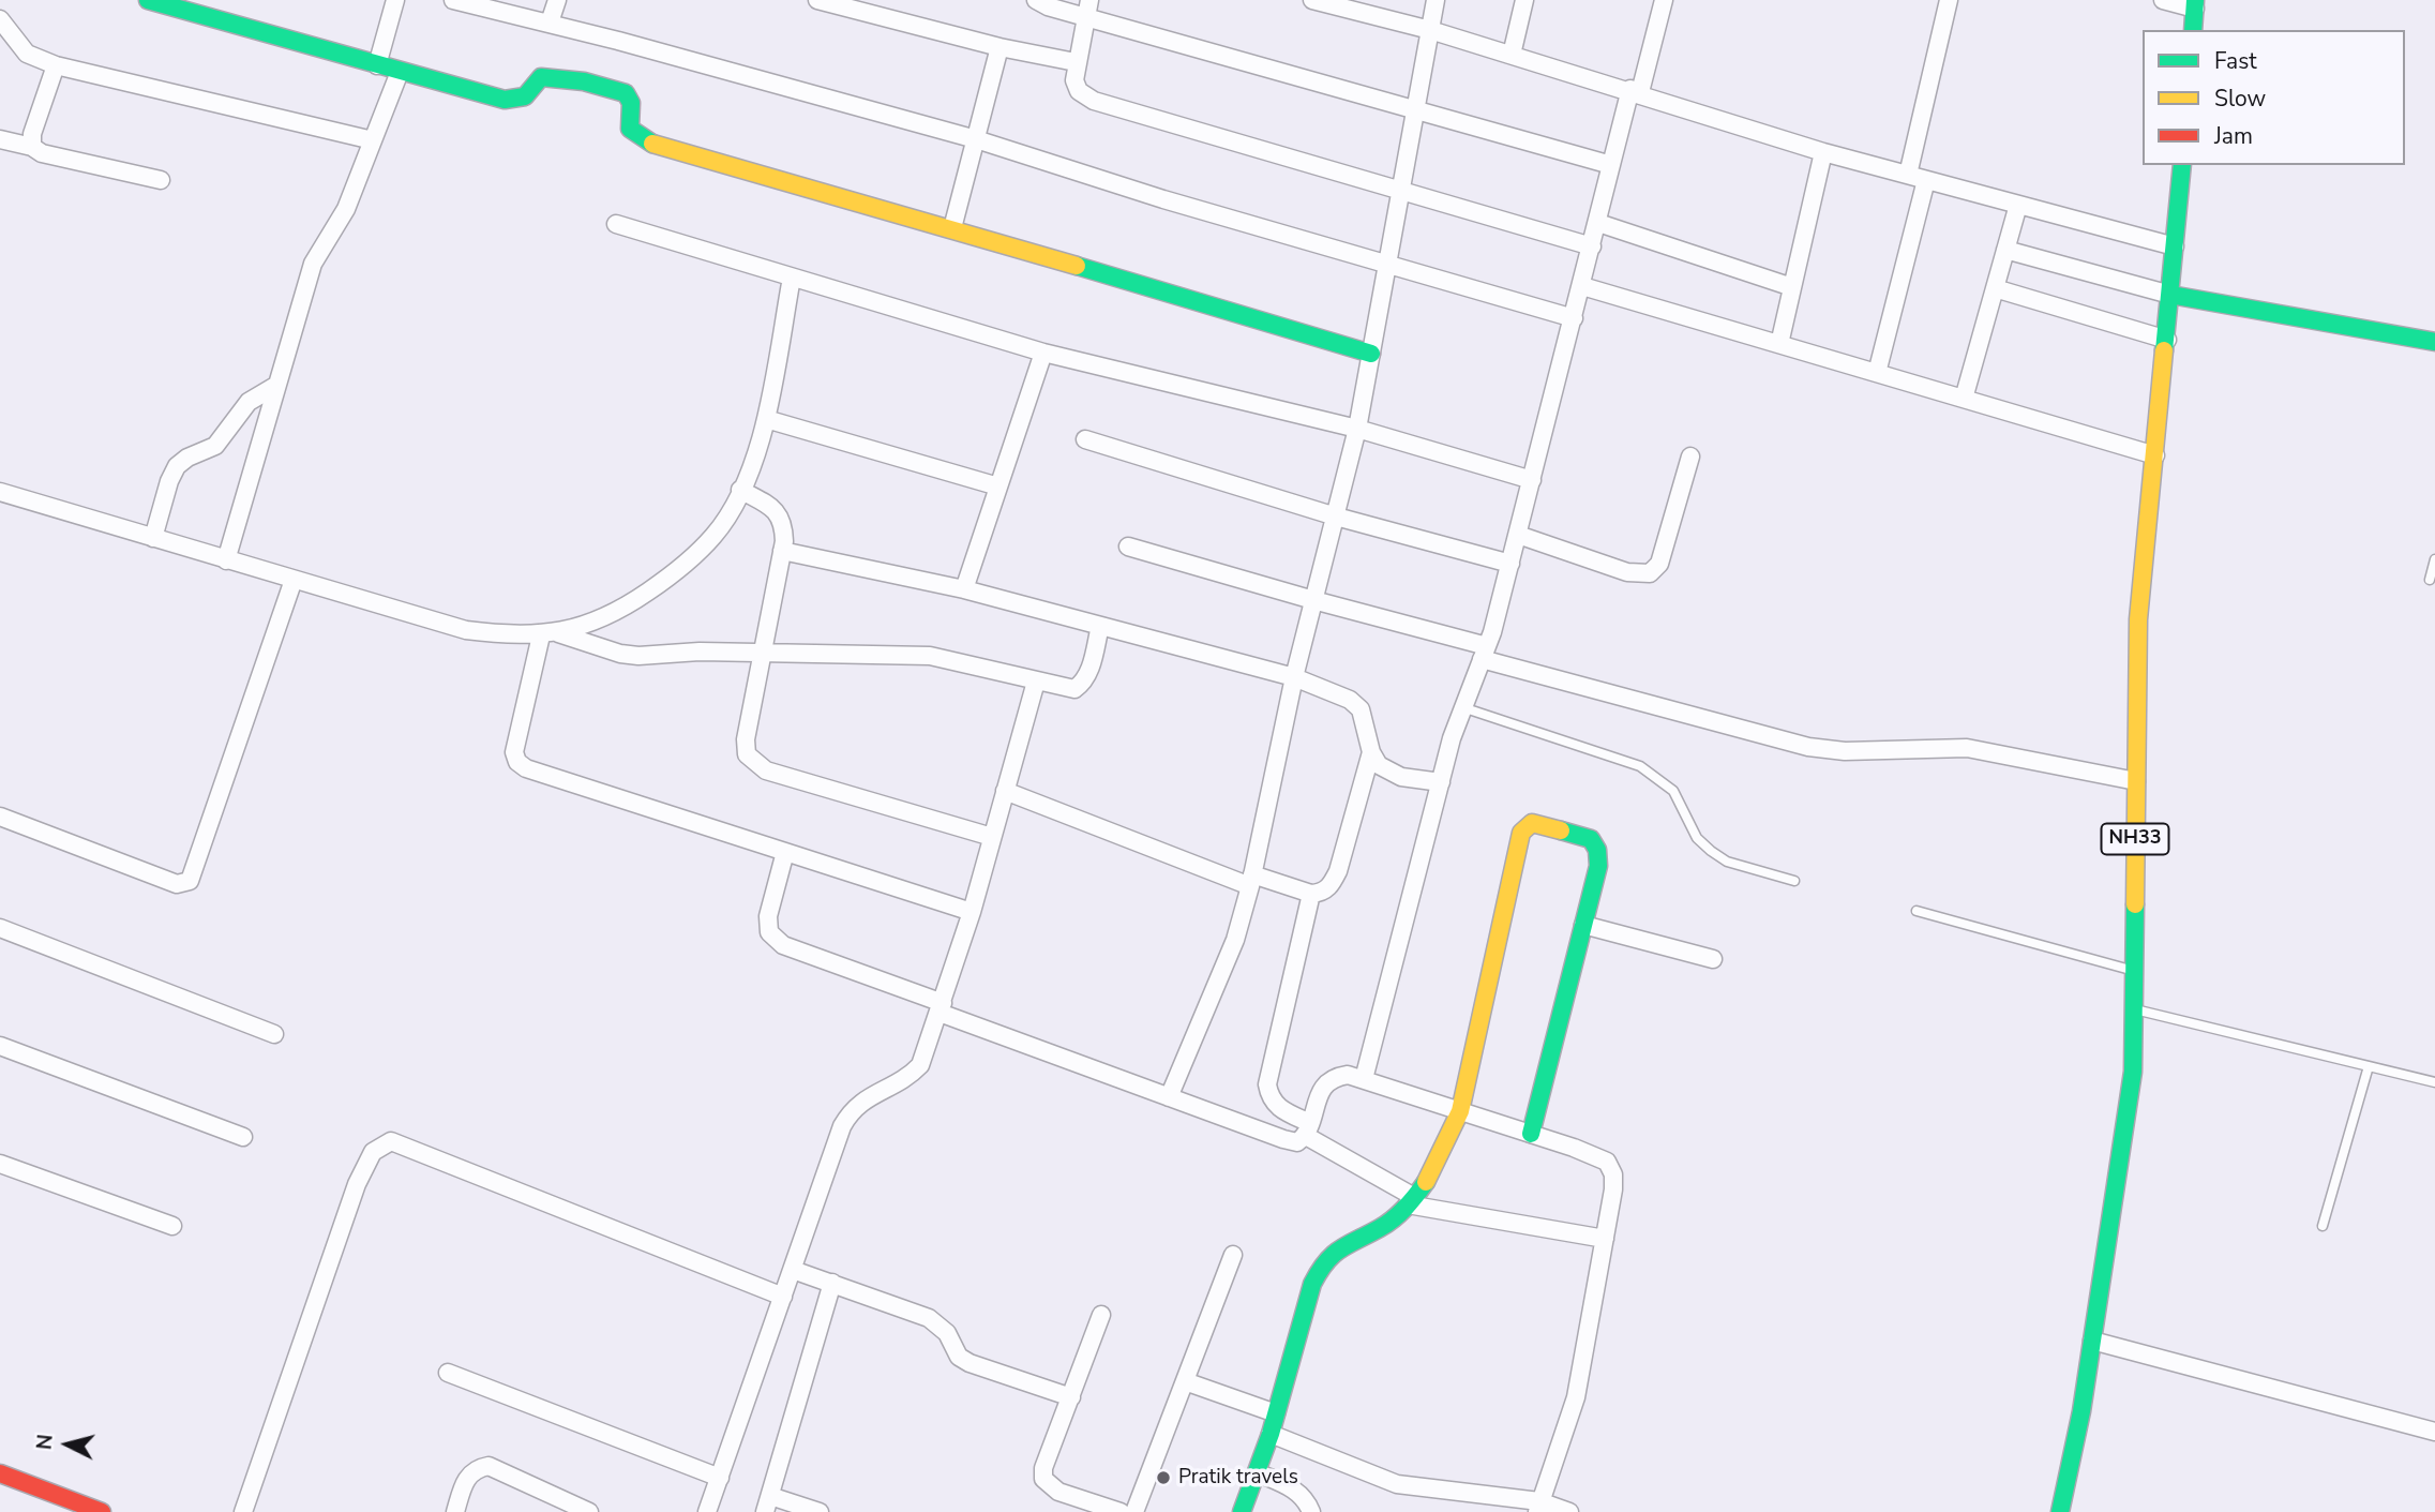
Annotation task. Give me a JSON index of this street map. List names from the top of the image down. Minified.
{"streets":{"main road":["NH33"]},"places":["Pratik travels"],"legend":["Fast","Slow","Jam"],"north":"left"}
